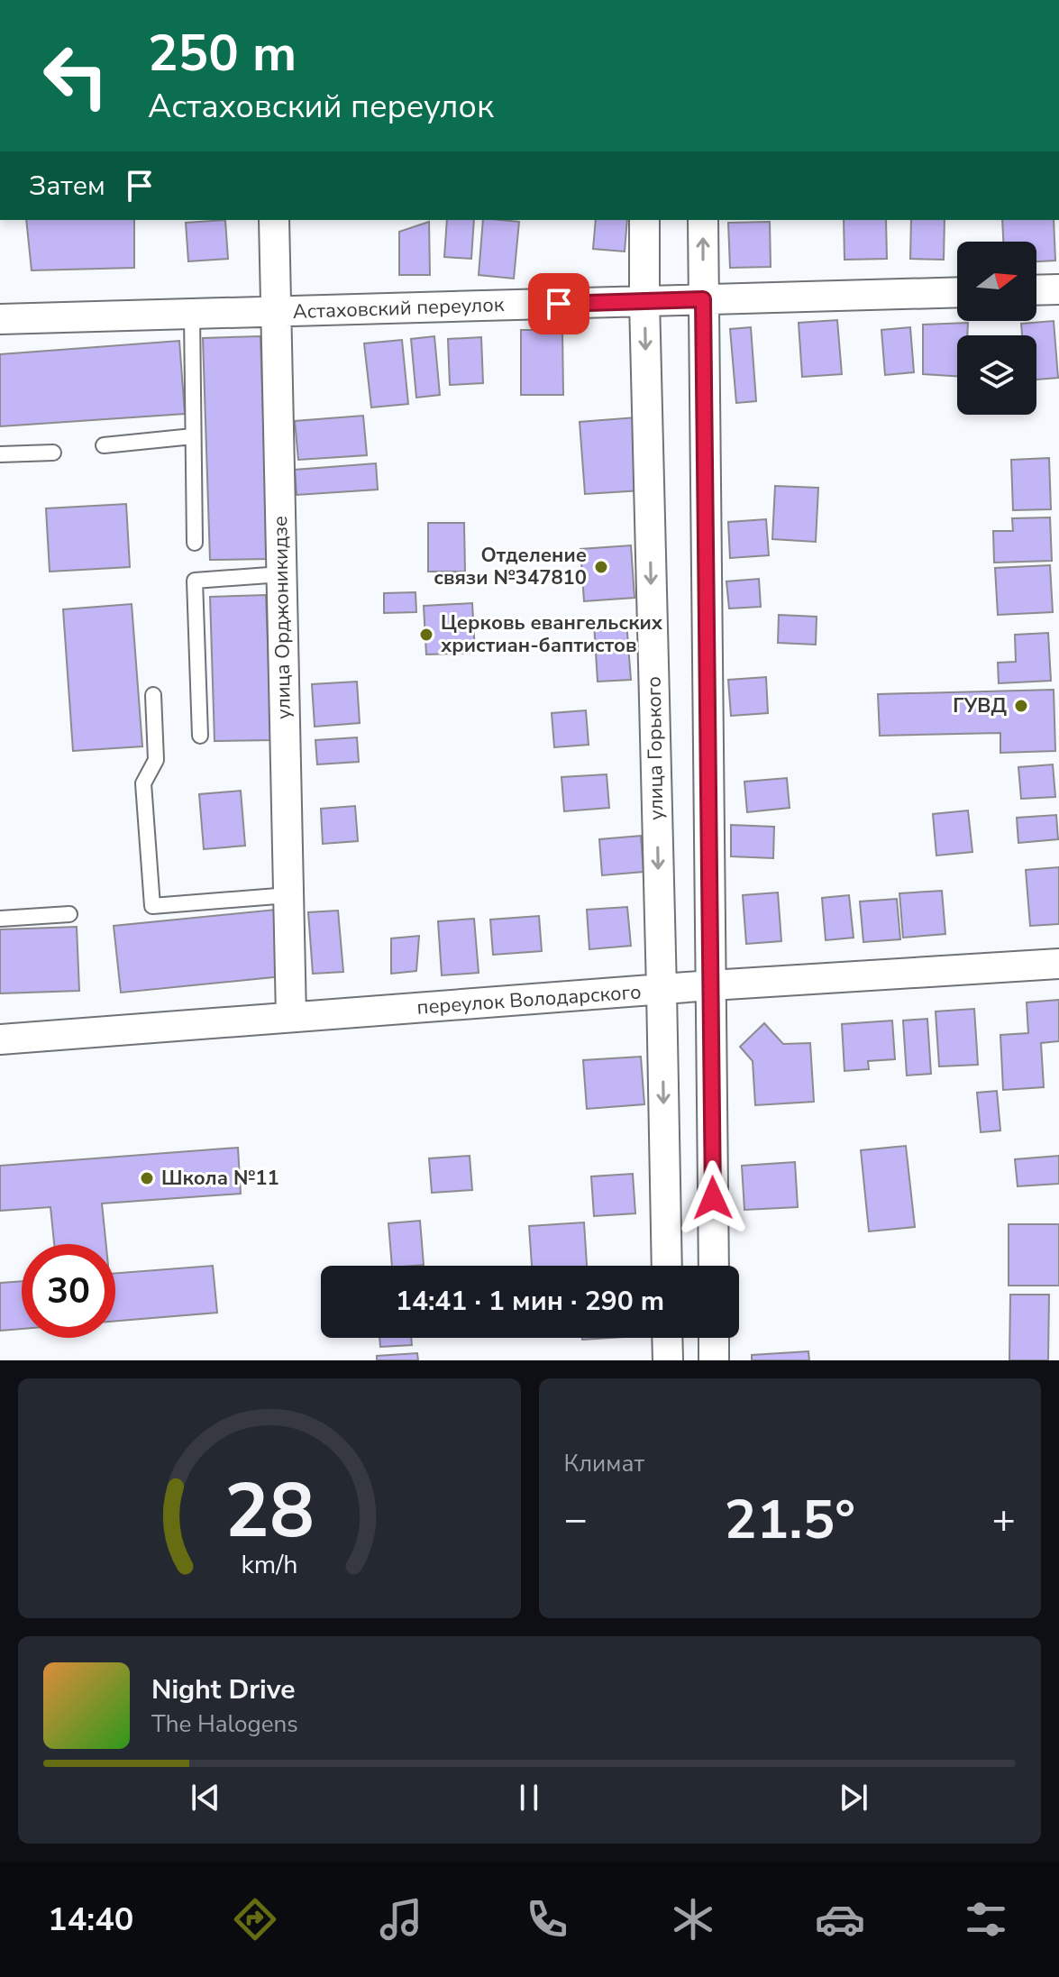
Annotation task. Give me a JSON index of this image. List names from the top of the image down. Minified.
{"streets":{"street":["Астаховский переулок","улица Орджоникидзе","улица Горького","переулок Володарского"]},"crossings":[["Астаховский переулок","улица Орджоникидзе"],["Астаховский переулок","улица Горького"],["улица Орджоникидзе","переулок Володарского"],["улица Горького","переулок Володарского"]],"places":["Отделение связи №347810","Церковь евангельских христиан-баптистов","ГУВД","Школа №11"],"north":"right","page":{"turn":["250 m","Астаховский переулок"],"then":"Затем","limit":"30","trip":"14:41 · 1 мин · 290 m","tile":"Климат","heat":["−","21.5°","+"],"song":["Night Drive","The Halogens"],"tabs":"14:40","gauge":["28","km/h"]}}
